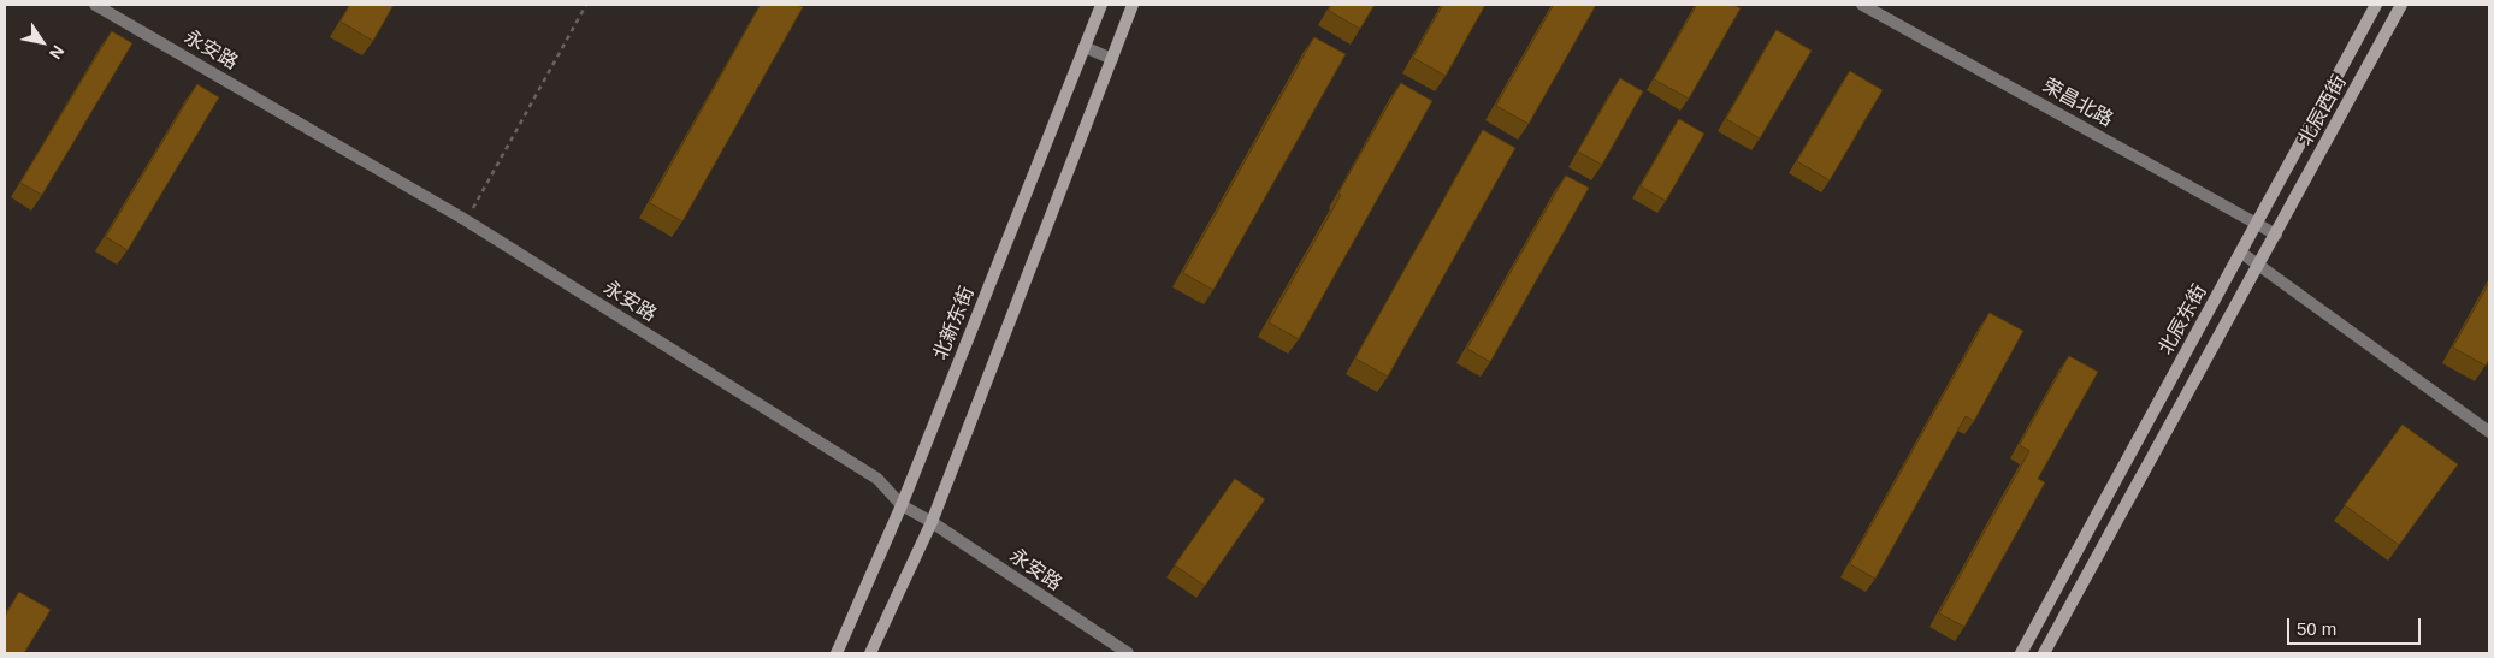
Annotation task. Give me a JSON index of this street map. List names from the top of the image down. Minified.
{"streets":{"main road":["北辰西街","北辰东街","北新东街"],"street":["永安路","荣昌北路"]},"crossings":[["永安路","北新东街"],["荣昌北路","北辰西街"],["荣昌北路","北辰东街"],["北辰西街","北辰东街"]],"scale_bar":"50 m","north":"bottom right"}
